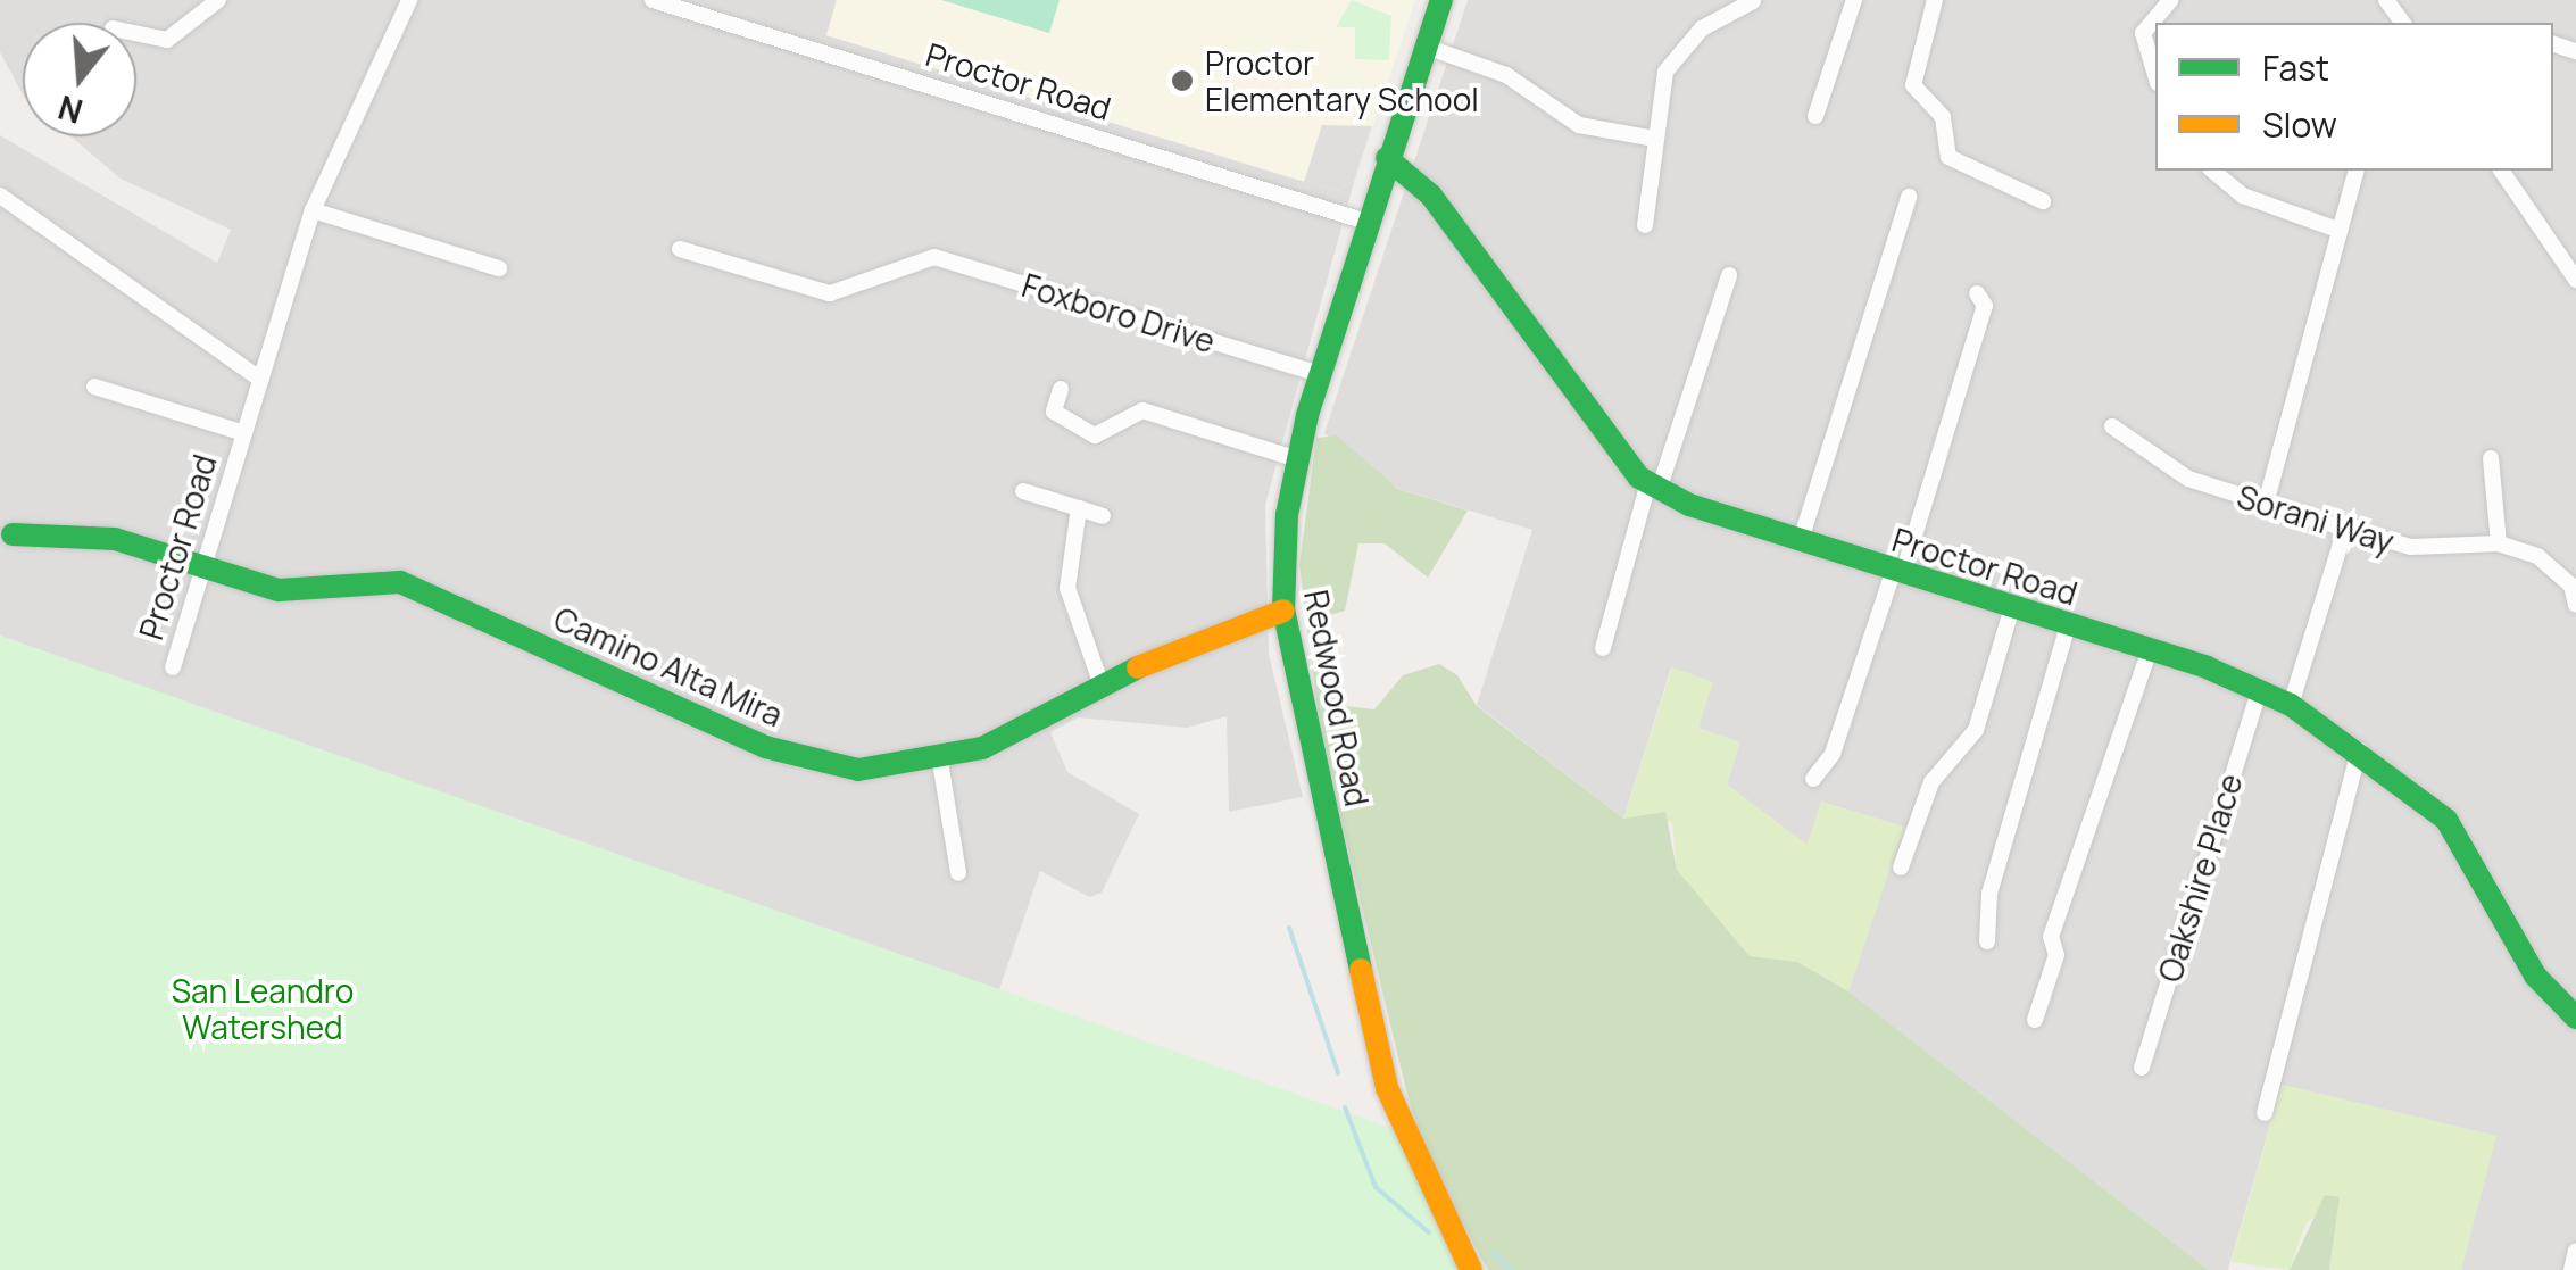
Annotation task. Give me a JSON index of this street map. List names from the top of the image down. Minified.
{"streets":{"street":["Proctor Road","Foxboro Drive","Sorani Way","Camino Alta Mira","Redwood Road","Oakshire Place"]},"crossings":[["Proctor Road","Camino Alta Mira"],["Proctor Road","Redwood Road"],["Proctor Road","Oakshire Place"],["Foxboro Drive","Redwood Road"],["Camino Alta Mira","Redwood Road"]],"parks":["San Leandro Watershed"],"places":["Proctor Elementary School"],"legend":["Fast","Slow"],"north":"bottom"}
